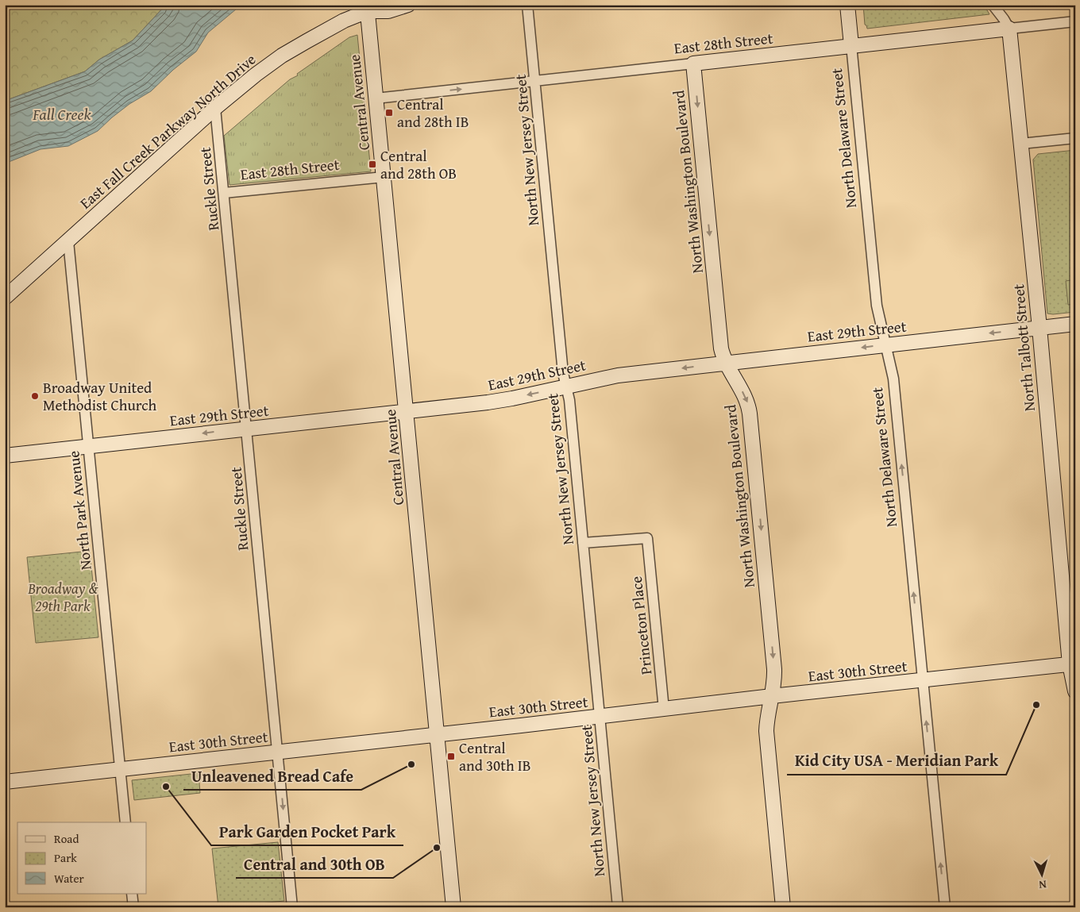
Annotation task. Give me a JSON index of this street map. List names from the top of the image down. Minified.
{"streets":{"main road":["East 28th Street","Central Avenue","East Fall Creek Parkway North Drive","North Delaware Street","North Washington Boulevard","East 29th Street","North Talbott Street","East 30th Street"],"street":["North New Jersey Street","Ruckle Street","North Park Avenue","Princeton Place"]},"crossings":[["East 28th Street","Central Avenue"],["East 28th Street","North Delaware Street"],["East 28th Street","North New Jersey Street"],["East 28th Street","North Washington Boulevard"],["East 28th Street","Ruckle Street"],["East 28th Street","North Talbott Street"],["Central Avenue","East Fall Creek Parkway North Drive"],["Central Avenue","East 29th Street"],["Central Avenue","East 30th Street"],["East Fall Creek Parkway North Drive","Ruckle Street"],["East Fall Creek Parkway North Drive","North Park Avenue"],["North Delaware Street","East 29th Street"],["North Delaware Street","East 30th Street"],["North New Jersey Street","East 29th Street"],["North New Jersey Street","Princeton Place"],["North New Jersey Street","East 30th Street"],["North Washington Boulevard","East 29th Street"],["North Washington Boulevard","East 30th Street"],["Ruckle Street","East 29th Street"],["Ruckle Street","East 30th Street"],["East 29th Street","North Talbott Street"],["East 29th Street","North Park Avenue"],["North Talbott Street","East 30th Street"],["North Park Avenue","East 30th Street"],["Princeton Place","East 30th Street"]],"one_way":["North Delaware Street","North Washington Boulevard","East 29th Street"],"water":["Fall Creek"],"parks":["Broadway & 29th Park"],"places":{"transit":["Central and 28th IB","Central and 28th OB","Central and 30th IB"],"other":["Broadway United Methodist Church","Kid City USA - Meridian Park","Unleavened Bread Cafe","Park Garden Pocket Park","Central and 30th OB"]},"legend":["Road","Park","Water"],"north":"bottom"}
